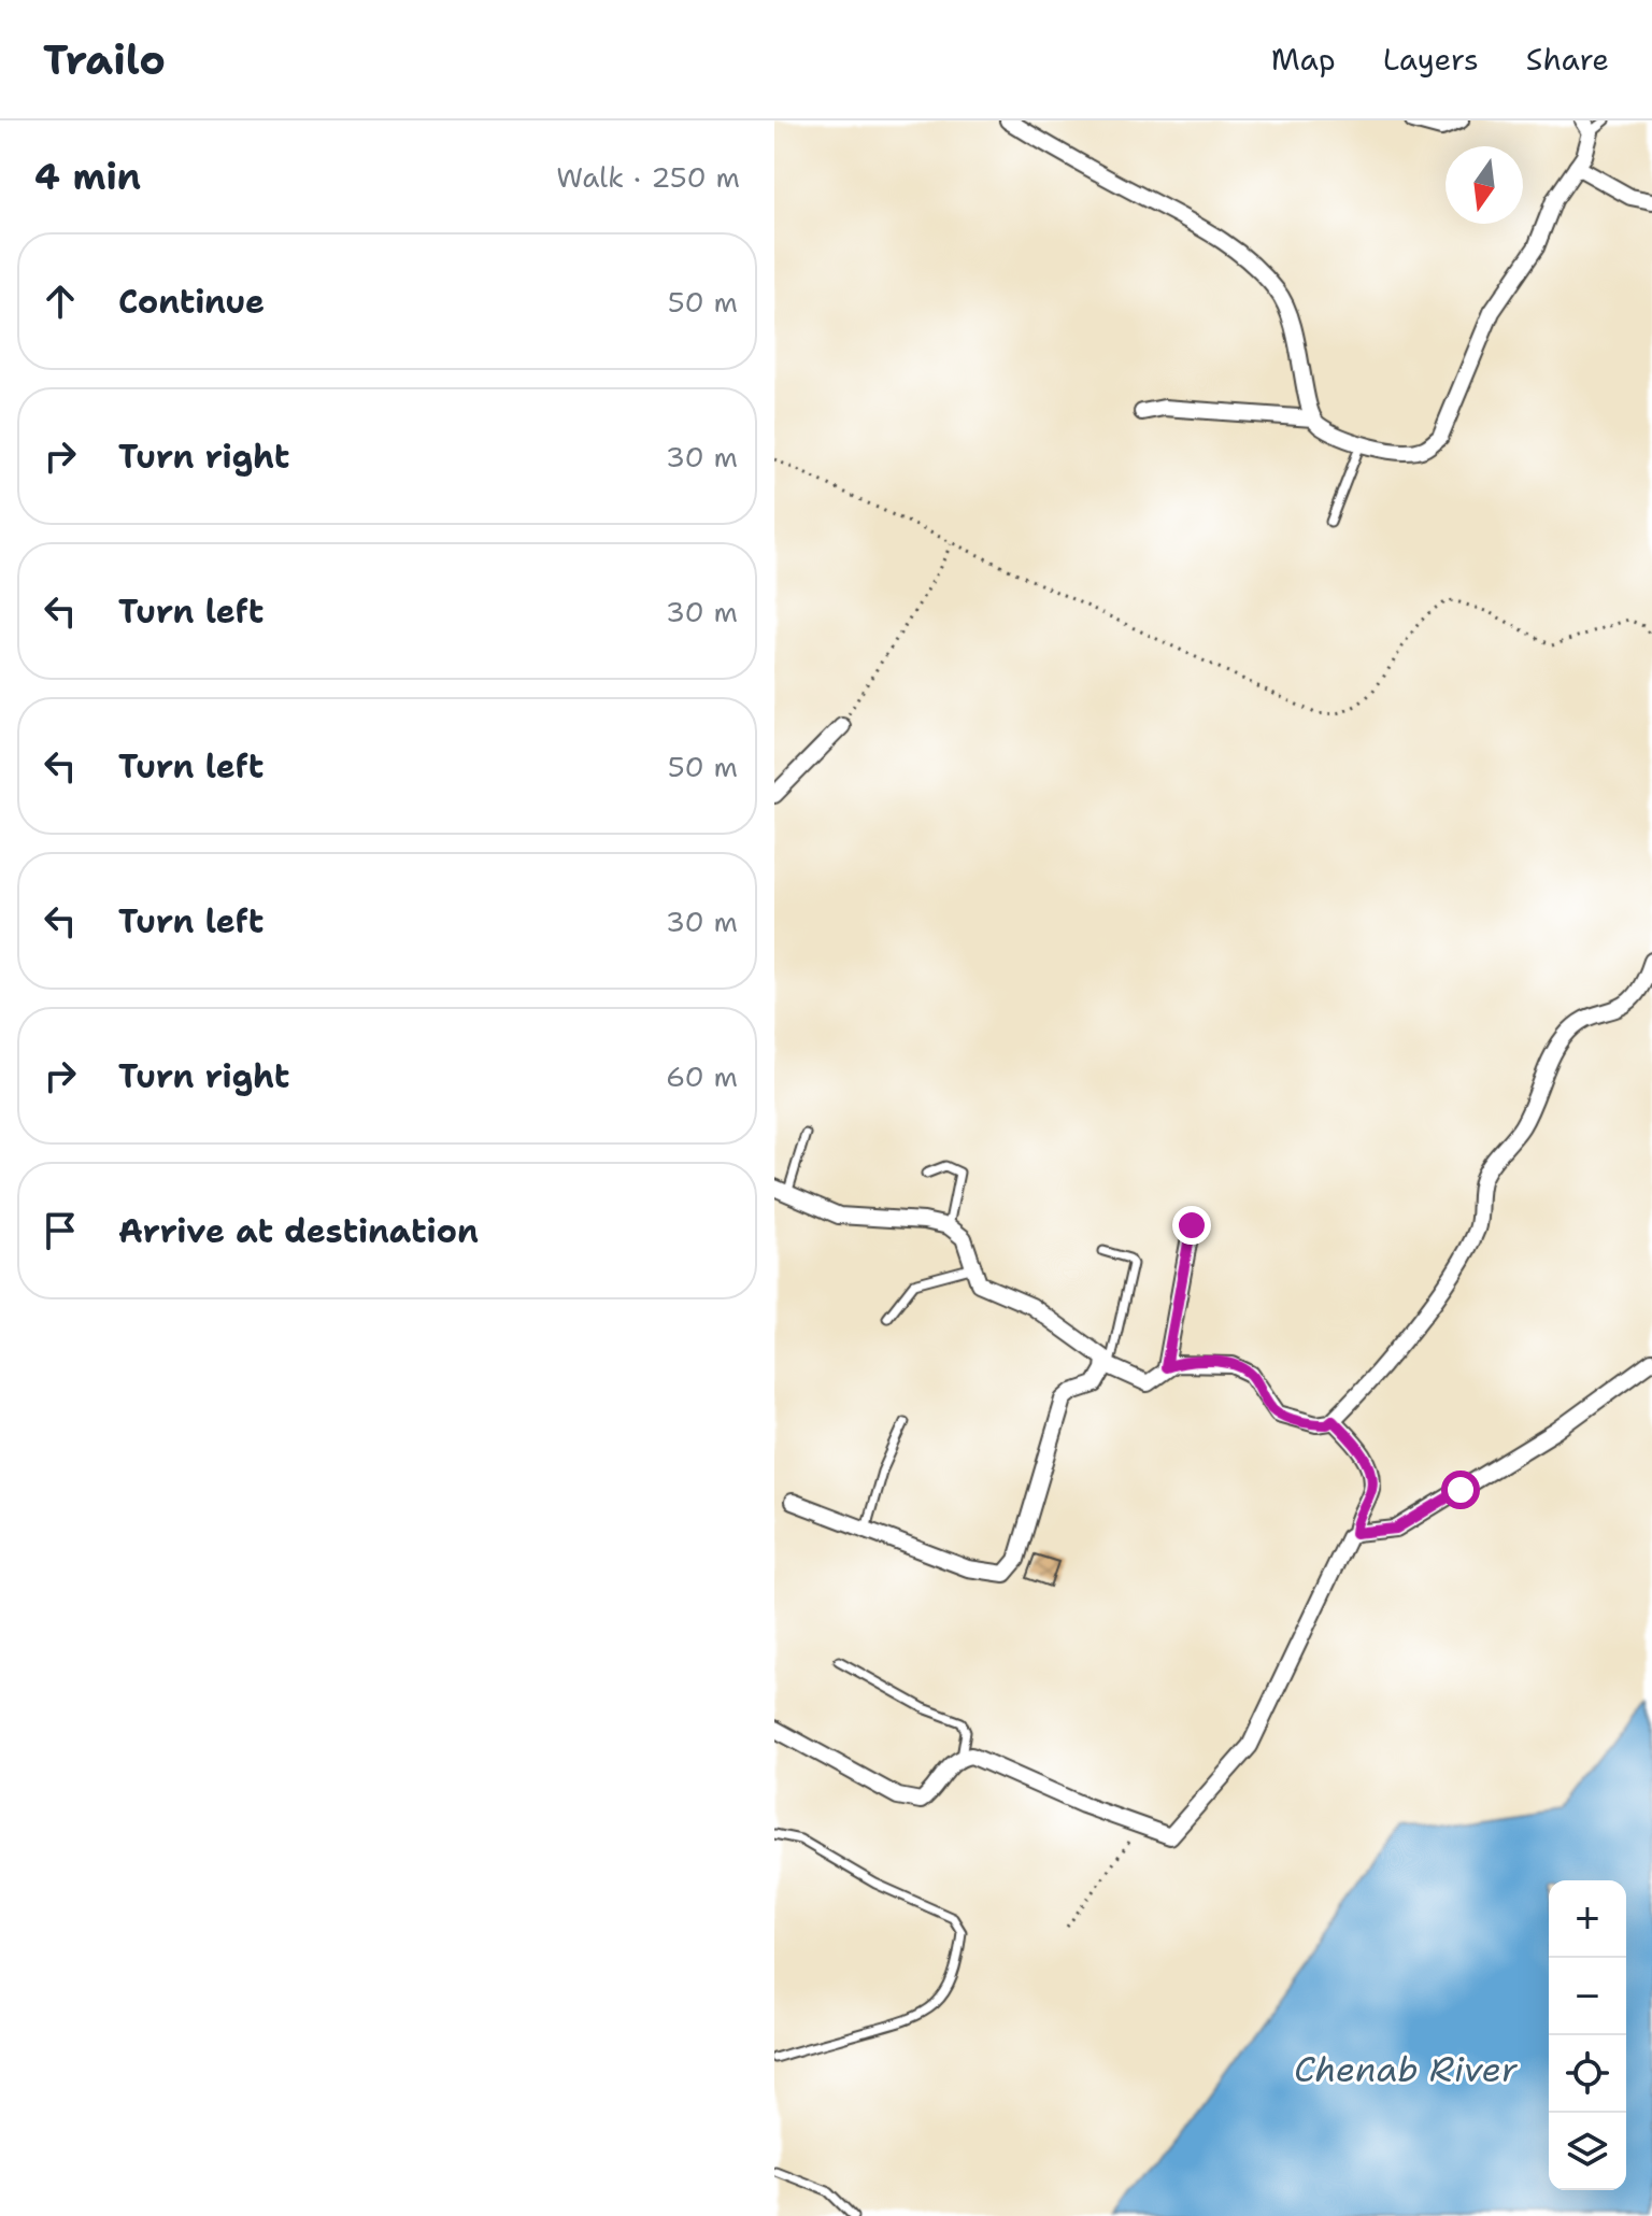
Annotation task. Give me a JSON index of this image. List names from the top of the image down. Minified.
{"water":["Chenab River"],"north":"bottom","page":{"header":"Trailo","nav":["Map","Layers","Share"],"heading":["4 min","Walk · 250 m"],"list":[["Continue","50 m"],["Turn right","30 m"],["Turn left","30 m"],["Turn left","50 m"],["Turn left","30 m"],["Turn right","60 m"],"Arrive at destination"],"map_buttons":["+","−"]}}
